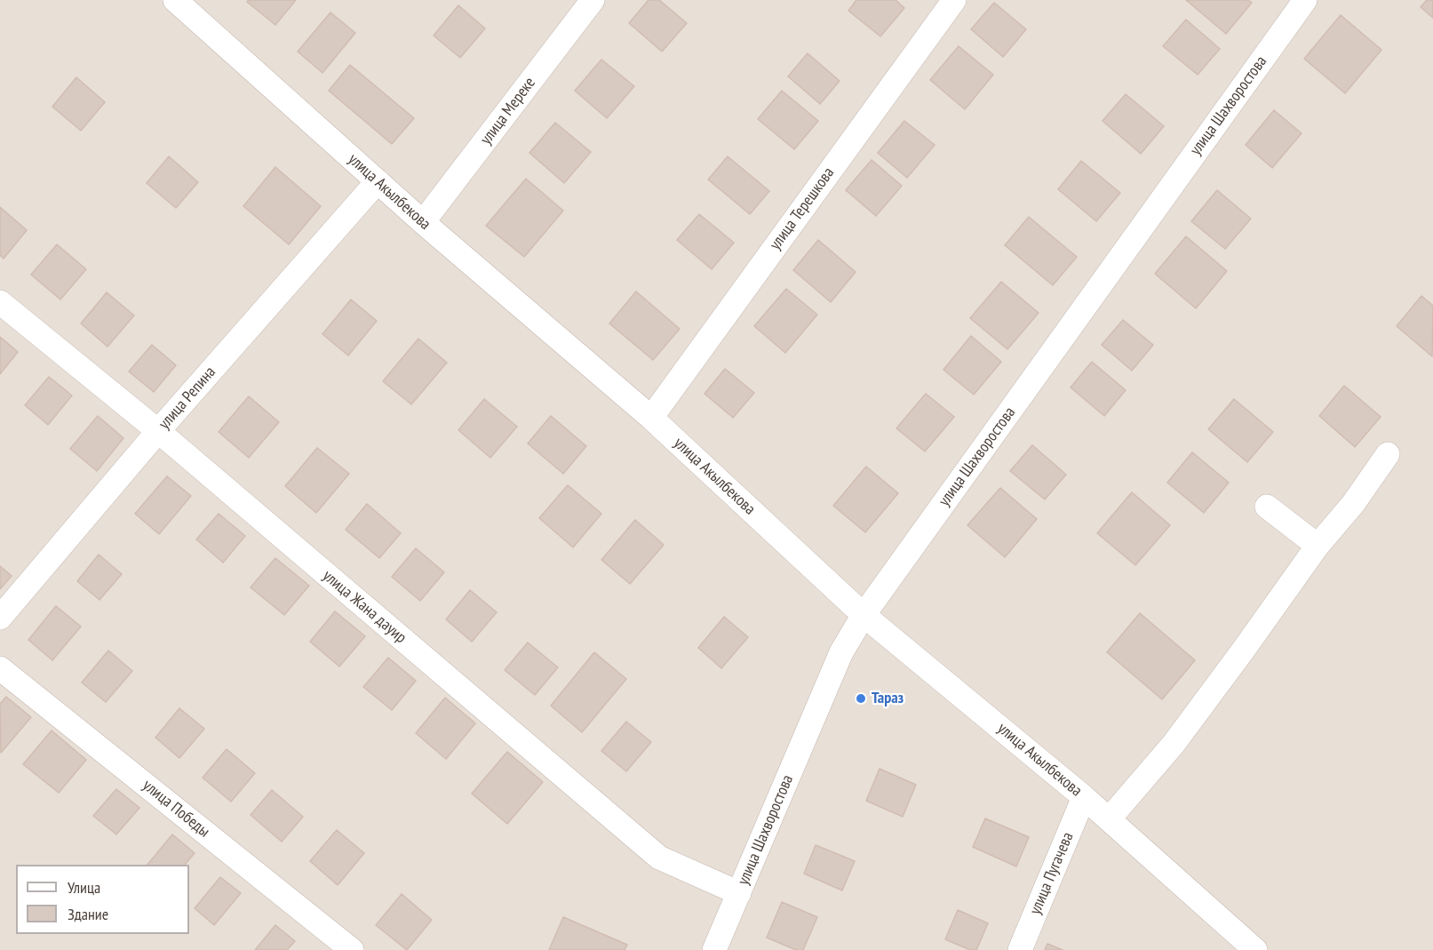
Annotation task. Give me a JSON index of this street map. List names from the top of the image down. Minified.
{"streets":{"street":["улица Шахворостова","улица Мереке","улица Акылбекова","улица Терешкова","улица Репина","улица Жана дауир","улица Победы","улица Пугачева"]},"crossings":[["улица Шахворостова","улица Акылбекова"],["улица Шахворостова","улица Жана дауир"],["улица Мереке","улица Акылбекова"],["улица Акылбекова","улица Терешкова"],["улица Акылбекова","улица Репина"],["улица Акылбекова","улица Пугачева"],["улица Репина","улица Жана дауир"]],"places":["Тараз"],"legend":["Улица","Здание"]}
